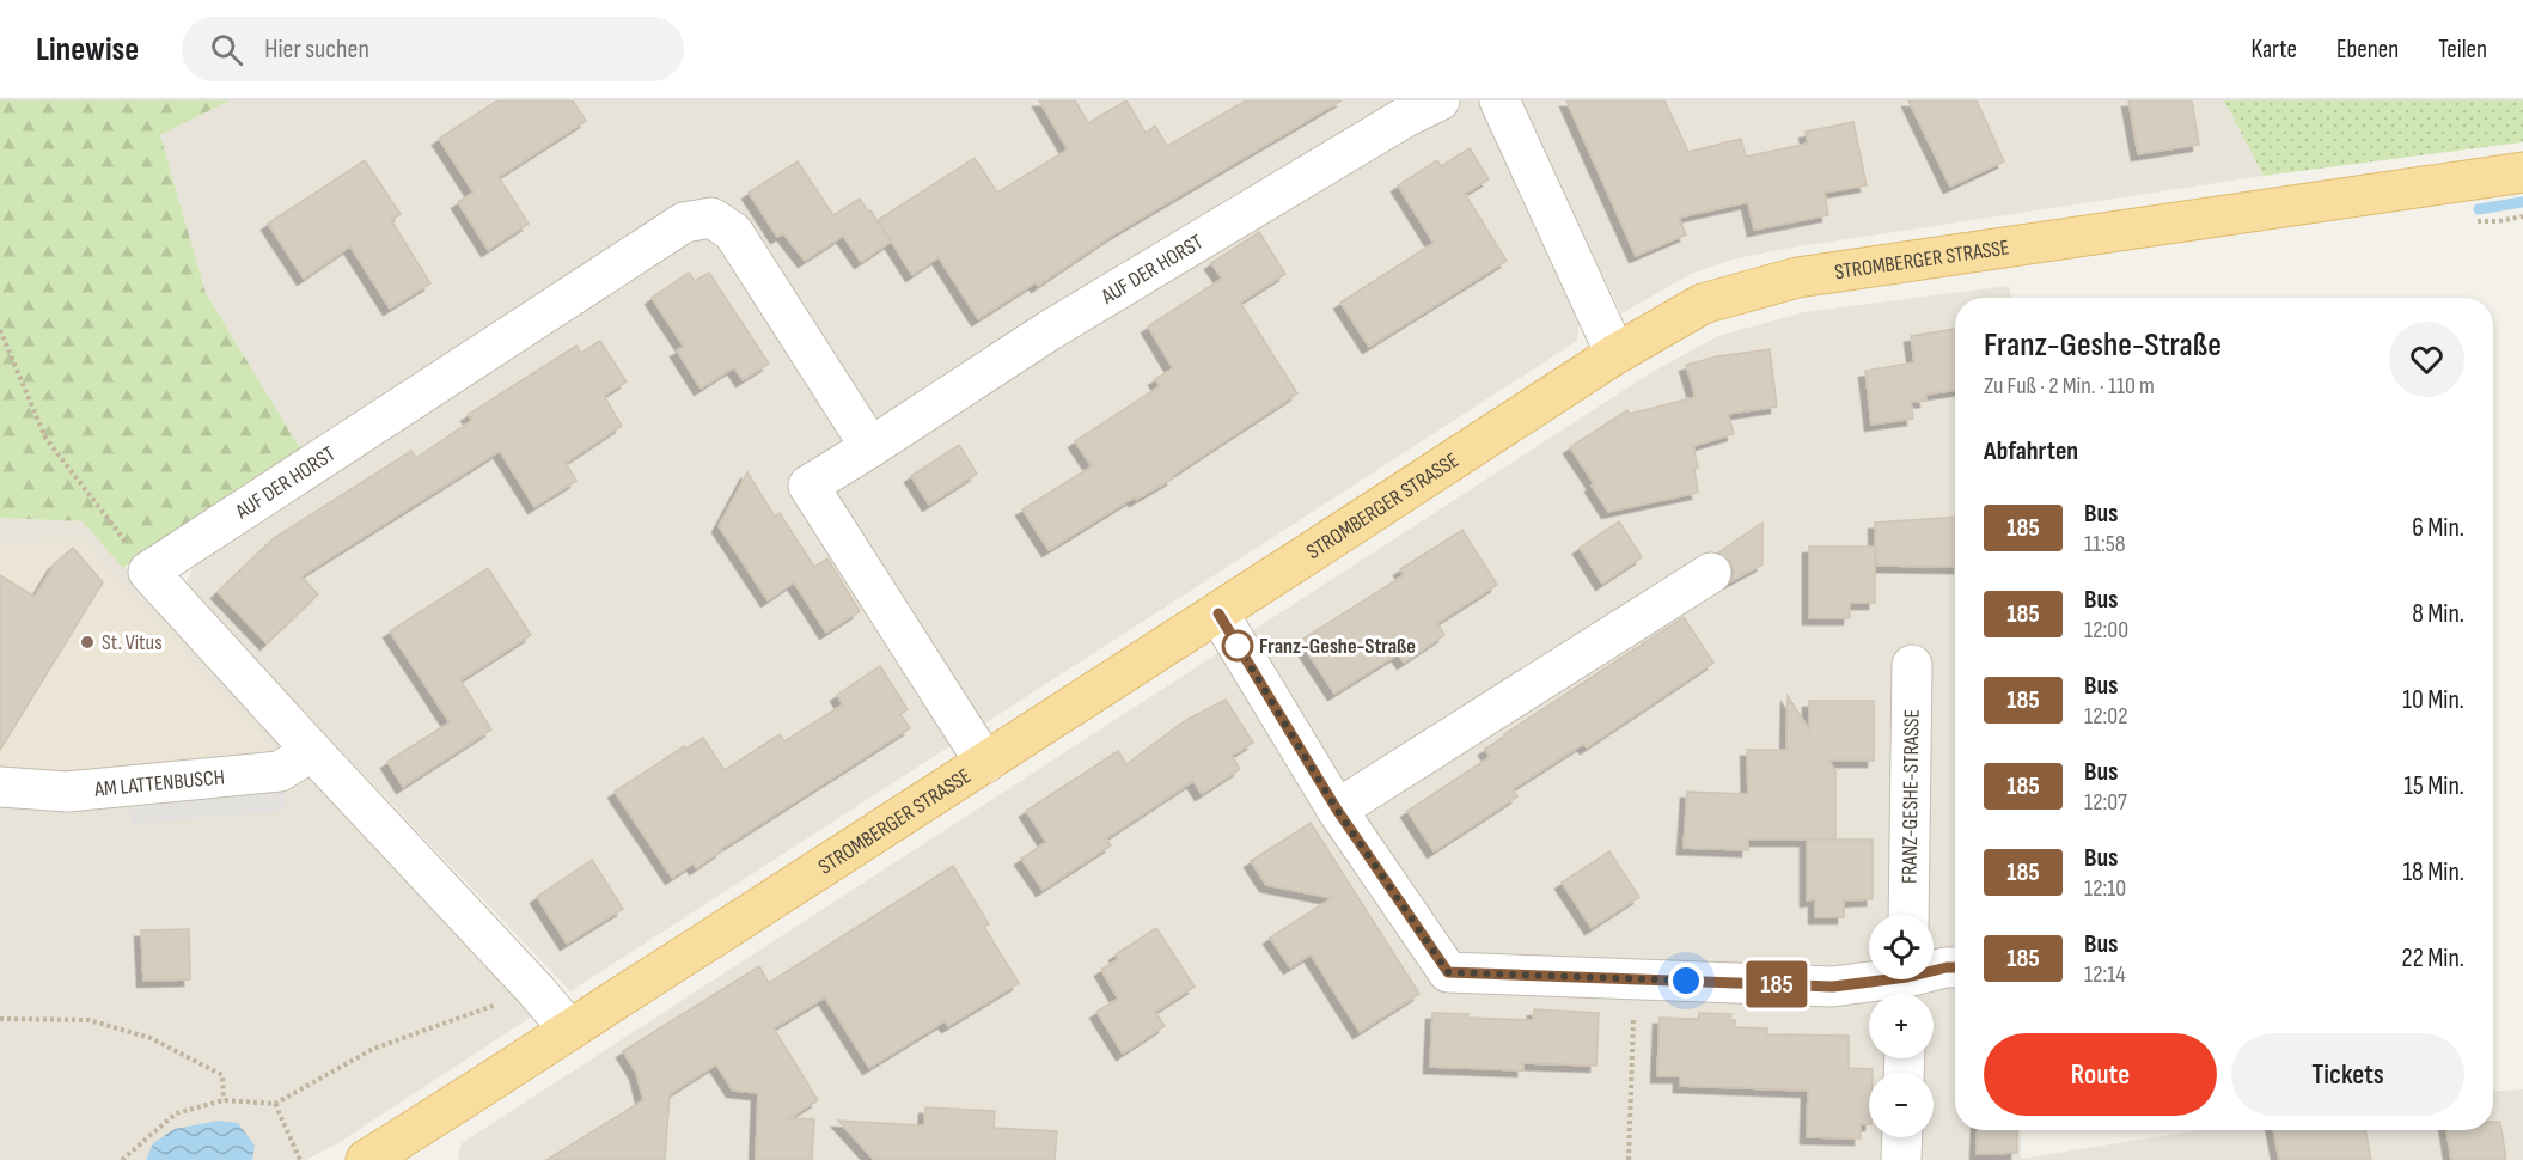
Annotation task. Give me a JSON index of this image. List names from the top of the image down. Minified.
{"streets":{"main road":["STROMBERGER STRASSE"],"street":["AUF DER HORST","AM LATTENBUSCH","FRANZ-GESHE-STRASSE"]},"crossings":[["STROMBERGER STRASSE","AUF DER HORST"]],"places":["St. Vitus","Franz-Geshe-Straße"],"lines":["bus line 185"],"page":{"header":"Linewise","search":"Hier suchen","nav":["Karte","Ebenen","Teilen"],"on_map":"185","heading":[["Franz-Geshe-Straße","Zu Fuß · 2 Min. · 110 m"],"Abfahrten"],"list":[{"mark":"185","name":"Bus","note":"11:58","value":"6 Min."},{"mark":"185","name":"Bus","note":"12:00","value":"8 Min."},{"mark":"185","name":"Bus","note":"12:02","value":"10 Min."},{"mark":"185","name":"Bus","note":"12:07","value":"15 Min."},{"mark":"185","name":"Bus","note":"12:10","value":"18 Min."},{"mark":"185","name":"Bus","note":"12:14","value":"22 Min."}],"map_buttons":["+","−"],"buttons":["Route","Tickets"]}}
